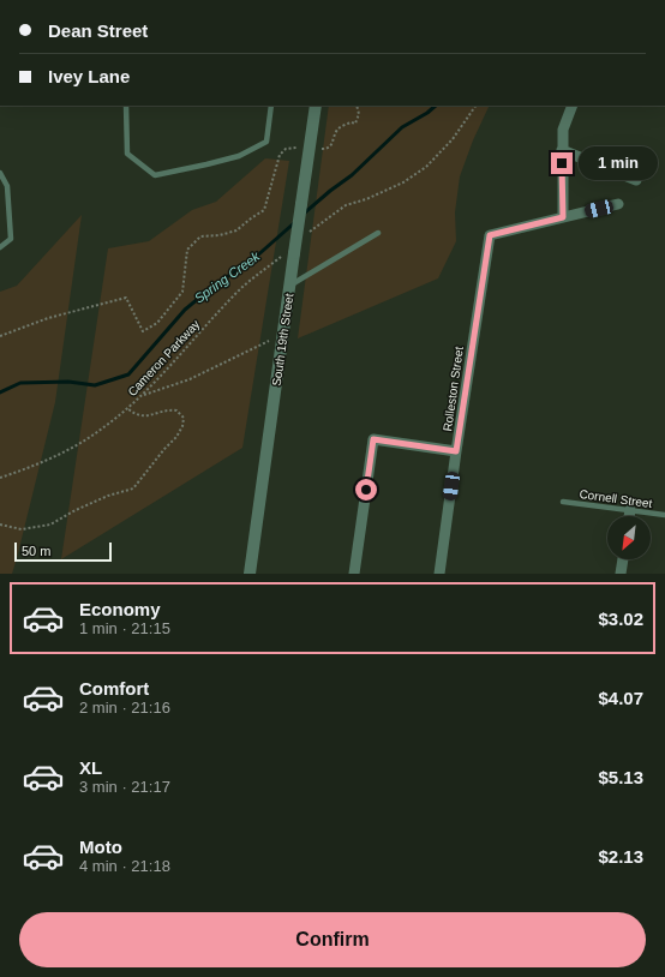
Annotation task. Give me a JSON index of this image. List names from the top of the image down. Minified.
{"streets":{"street":["South 19th Street","Rolleston Street"],"lane":["Cornell Street"],"path":["Cameron Parkway"]},"crossings":[["South 19th Street","Cameron Parkway"]],"water":["Spring Creek"],"scale_bar":"50 m","north":"bottom left","page":{"banner":["Dean Street","Ivey Lane"],"bubble":"1 min","scale":"50 m","list":[{"name":"Economy","note":"1 min · 21:15","value":"$3.02"},{"name":"Comfort","note":"2 min · 21:16","value":"$4.07"},{"name":"XL","note":"3 min · 21:17","value":"$5.13"},{"name":"Moto","note":"4 min · 21:18","value":"$2.13"}],"buttons":"Confirm"}}
